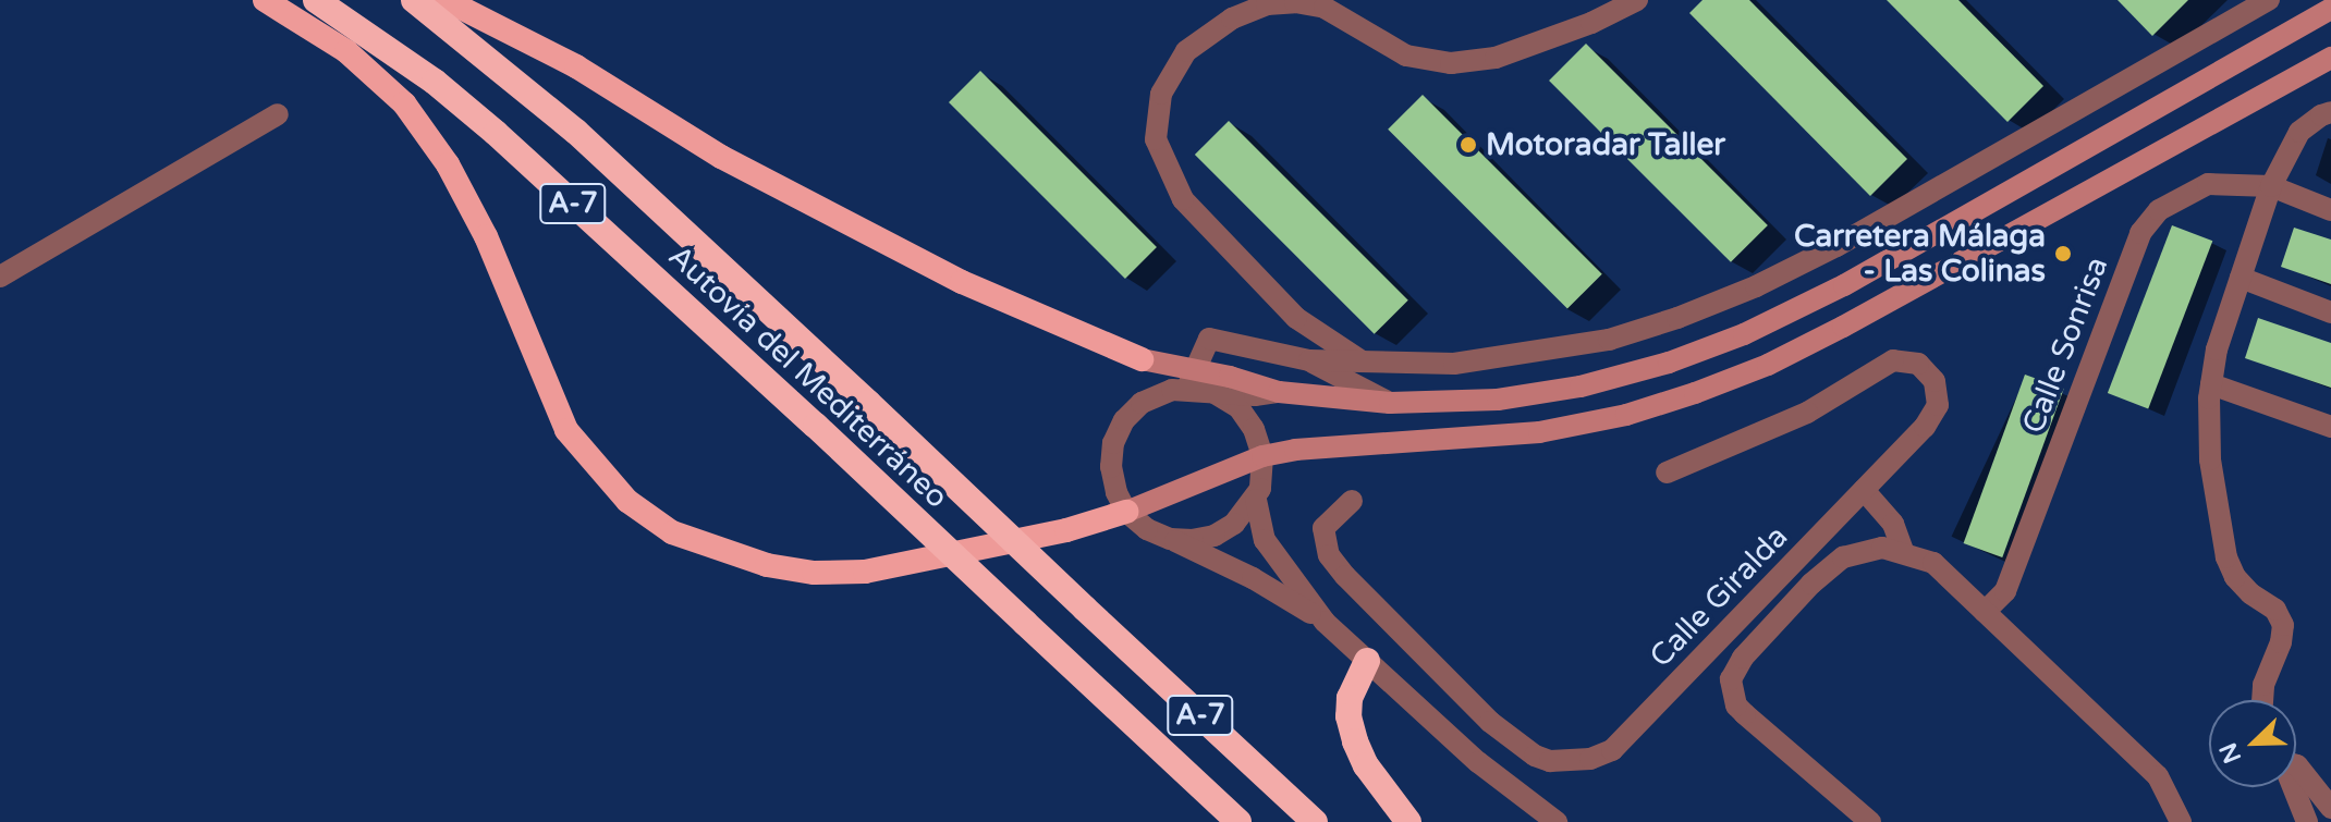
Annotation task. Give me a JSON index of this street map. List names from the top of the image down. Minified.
{"streets":{"highway":["A-7","Autovía del Mediterráneo"],"street":["Calle Sonrisa","Calle Giralda"]},"places":["Motoradar Taller","Carretera Málaga - Las Colinas"],"north":"bottom left"}
